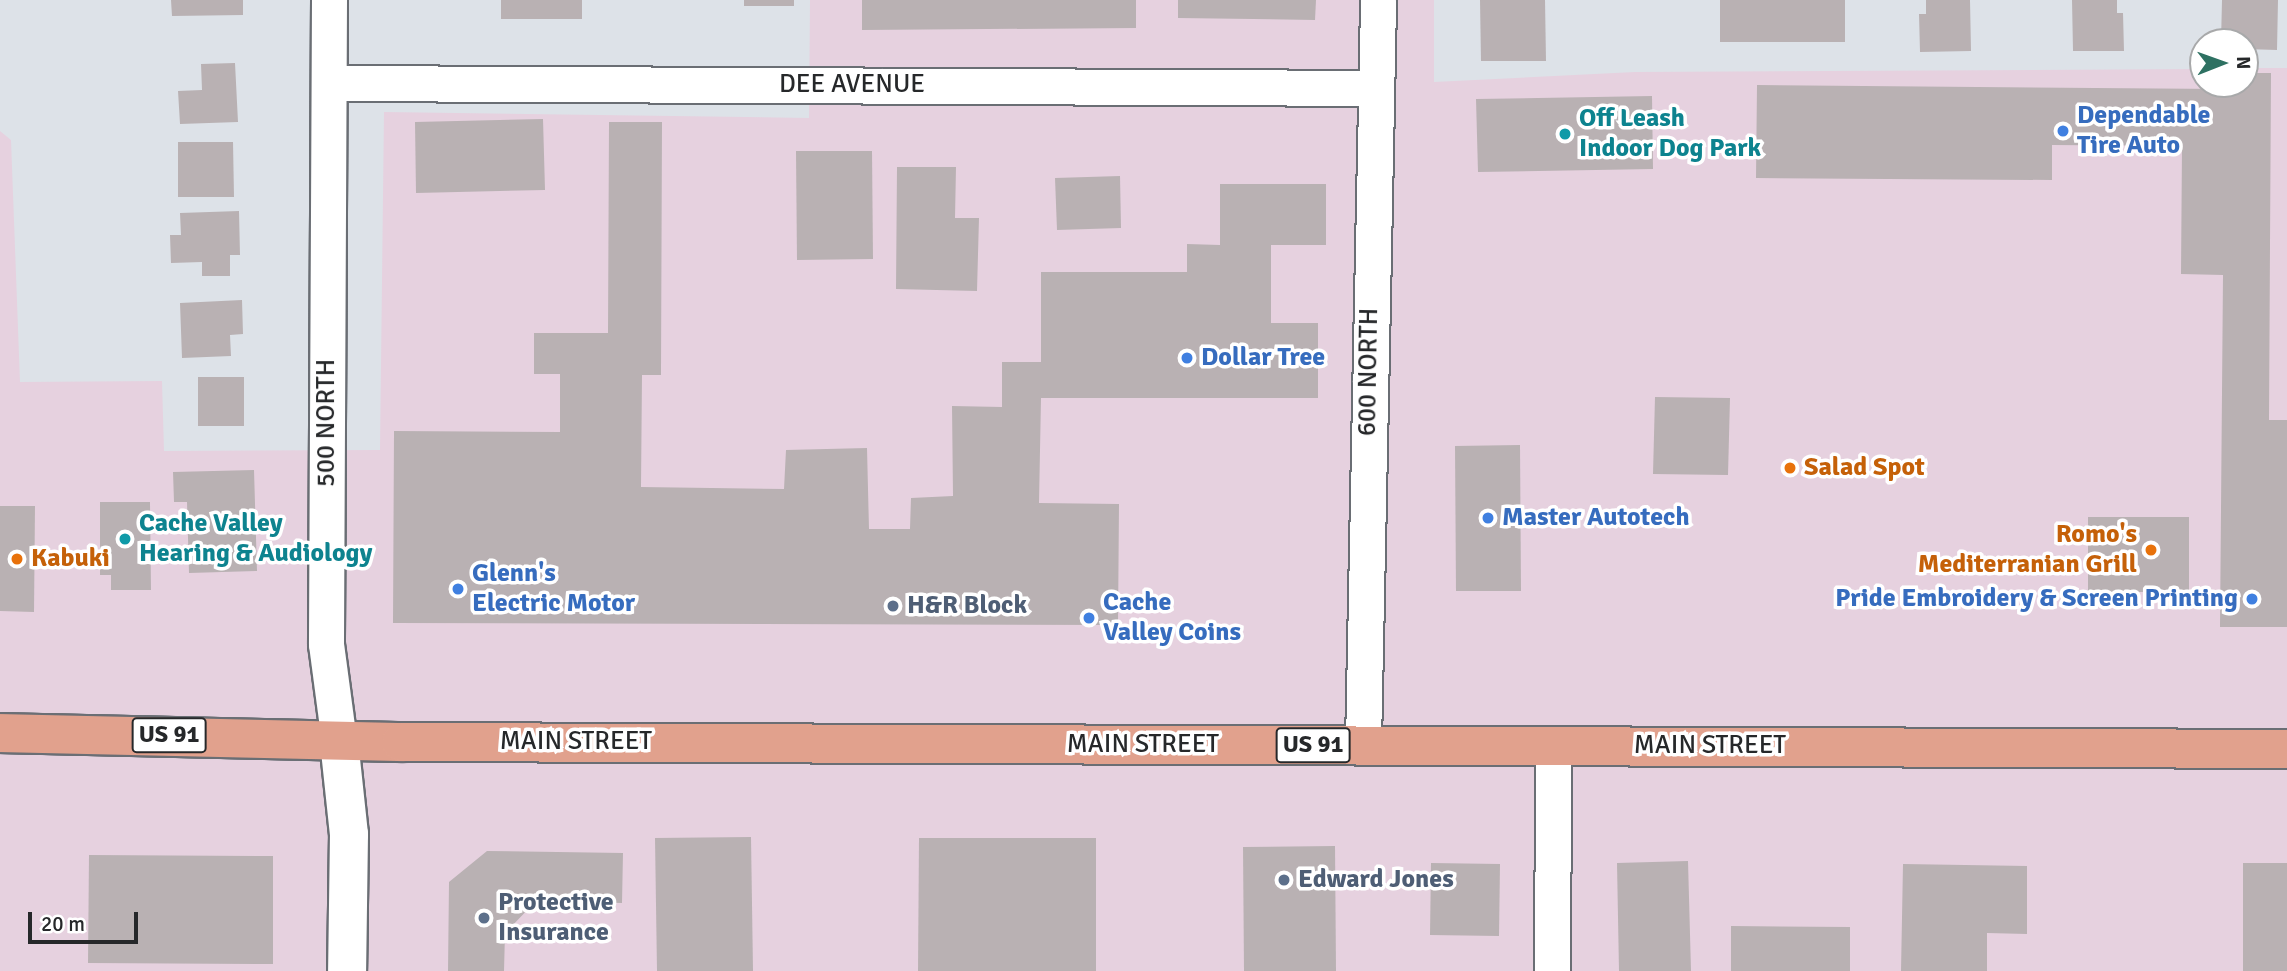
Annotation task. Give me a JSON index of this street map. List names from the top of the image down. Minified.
{"streets":{"main road":["US 91","MAIN STREET"],"street":["DEE AVENUE","600 NORTH","500 NORTH"]},"crossings":[["DEE AVENUE","600 NORTH"],["DEE AVENUE","500 NORTH"],["600 NORTH","MAIN STREET"],["500 NORTH","MAIN STREET"]],"places":["Dependable Tire Auto","Off Leash Indoor Dog Park","Dollar Tree","Salad Spot","Master Autotech","Cache Valley Hearing & Audiology","Romo's Mediterranian Grill","Kabuki","Glenn's Electric Motor","Pride Embroidery & Screen Printing","H&R Block","Cache Valley Coins","Edward Jones","Protective Insurance"],"scale_bar":"20 m","north":"right"}
